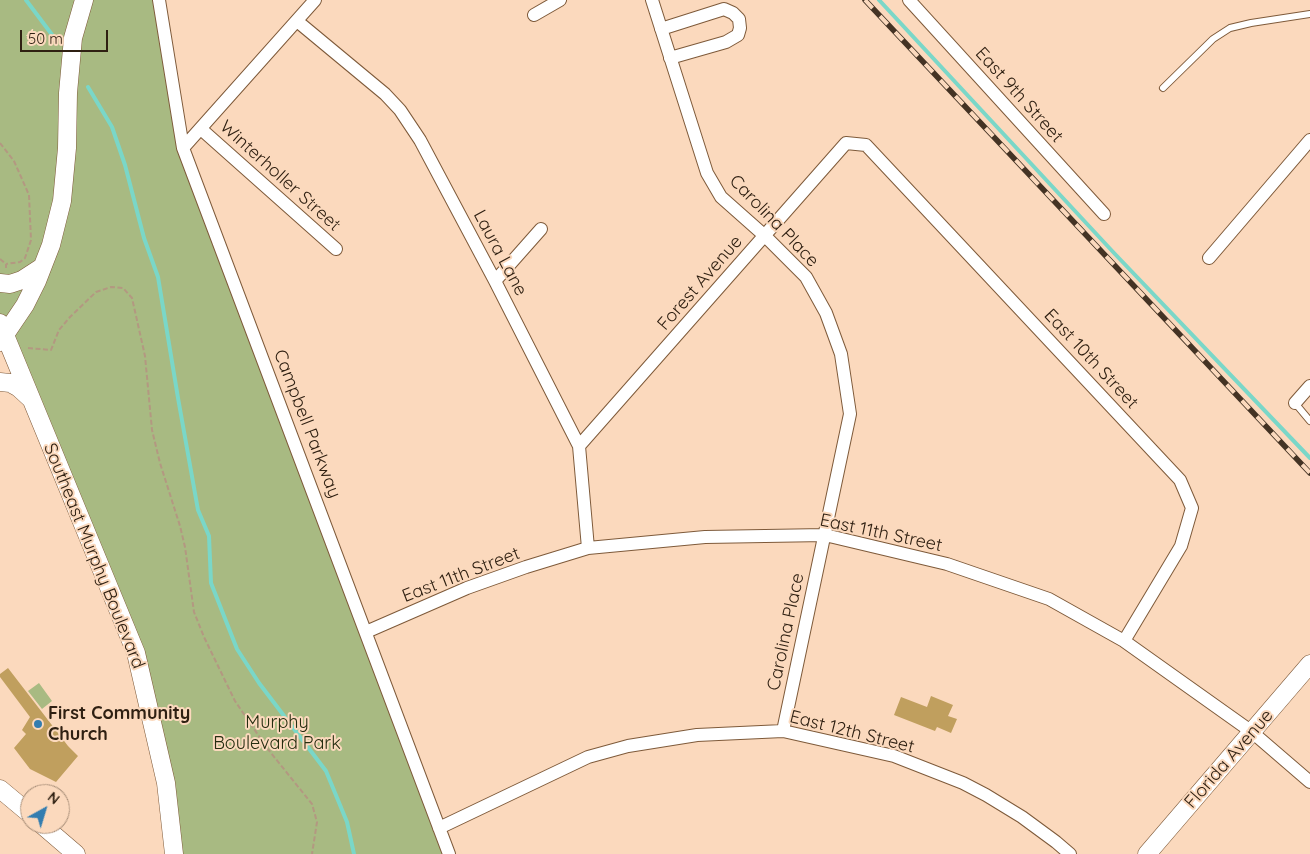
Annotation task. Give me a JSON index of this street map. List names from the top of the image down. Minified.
{"streets":{"street":["East 9th Street","Winterholler Street","Carolina Place","Laura Lane","Forest Avenue","East 10th Street","Campbell Parkway","East 11th Street","Southeast Murphy Boulevard","East 12th Street","Florida Avenue"]},"crossings":[["Carolina Place","Forest Avenue"],["Carolina Place","East 11th Street"],["Carolina Place","East 12th Street"],["Laura Lane","Forest Avenue"],["Laura Lane","East 11th Street"],["Forest Avenue","East 10th Street"],["East 10th Street","East 11th Street"],["Campbell Parkway","East 11th Street"],["Campbell Parkway","East 12th Street"],["East 11th Street","Florida Avenue"]],"parks":["Murphy Boulevard Park"],"places":["First Community Church"],"scale_bar":"50 m","north":"top right"}
